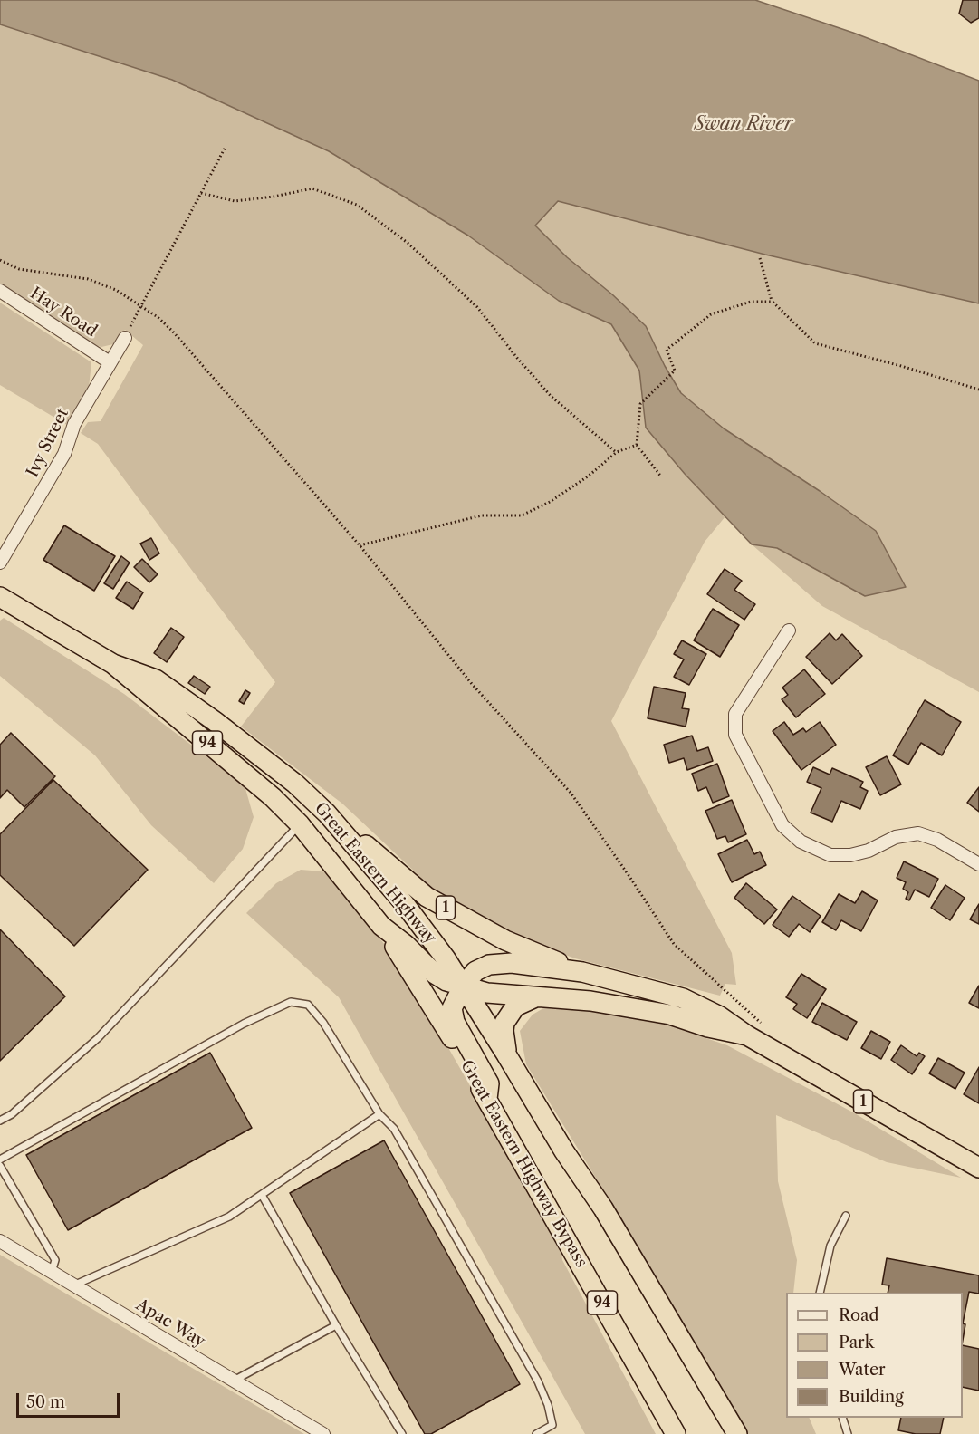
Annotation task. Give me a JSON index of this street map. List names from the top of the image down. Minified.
{"streets":{"highway":["94","Great Eastern Highway","1","Great Eastern Highway Bypass"],"street":["Hay Road","Ivy Street","Apac Way"]},"crossings":[["Hay Road","Ivy Street"],["94","Great Eastern Highway"],["Great Eastern Highway","1"],["Great Eastern Highway","Great Eastern Highway Bypass"]],"water":["Swan River"],"legend":["Road","Park","Water","Building"],"scale_bar":"50 m"}
